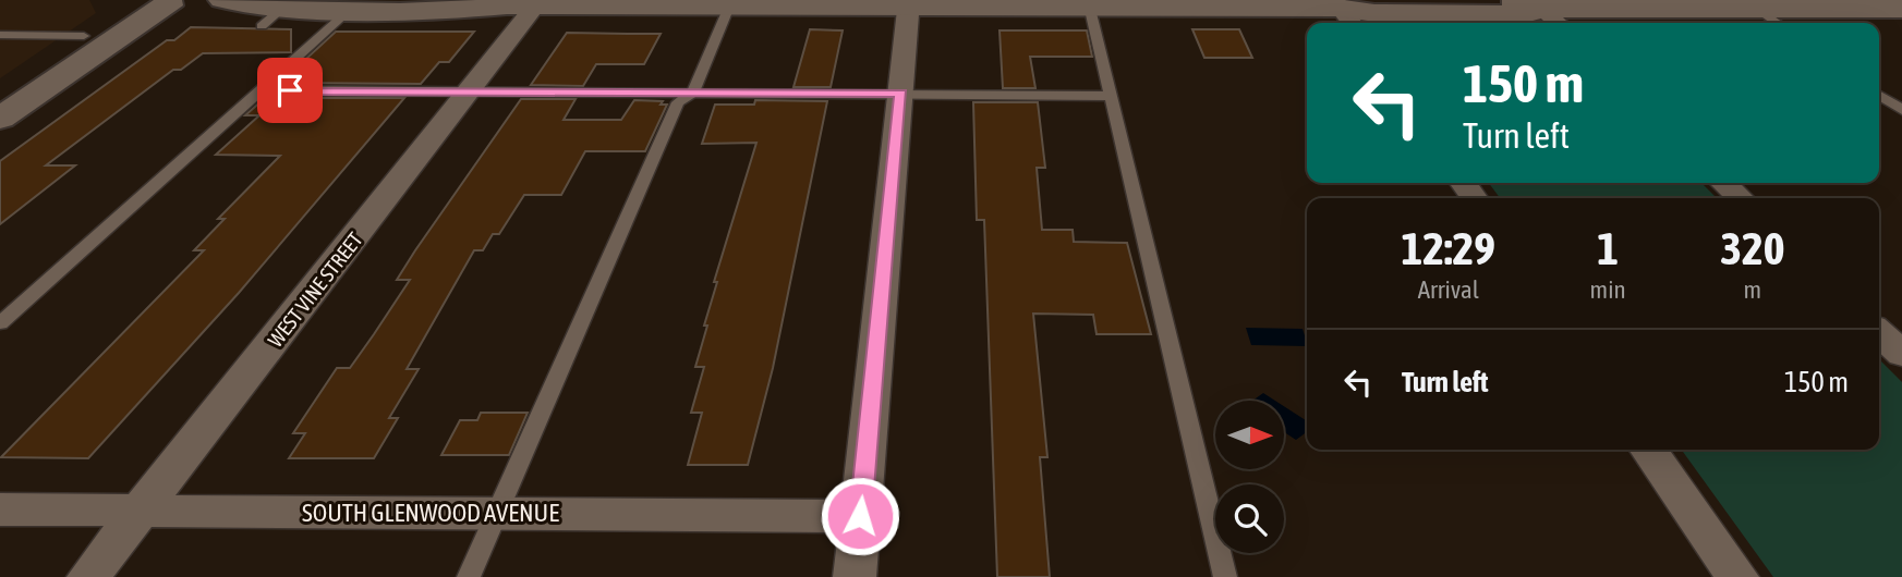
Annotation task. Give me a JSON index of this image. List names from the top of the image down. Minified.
{"streets":{"street":["WEST VINE STREET","SOUTH GLENWOOD AVENUE"]},"crossings":[["WEST VINE STREET","SOUTH GLENWOOD AVENUE"]],"north":"right","page":{"turn":["150 m","Turn left"],"eta":["12:29","Arrival","1","min","320","m"],"list":[{"name":"Turn left","value":"150 m"}]}}
